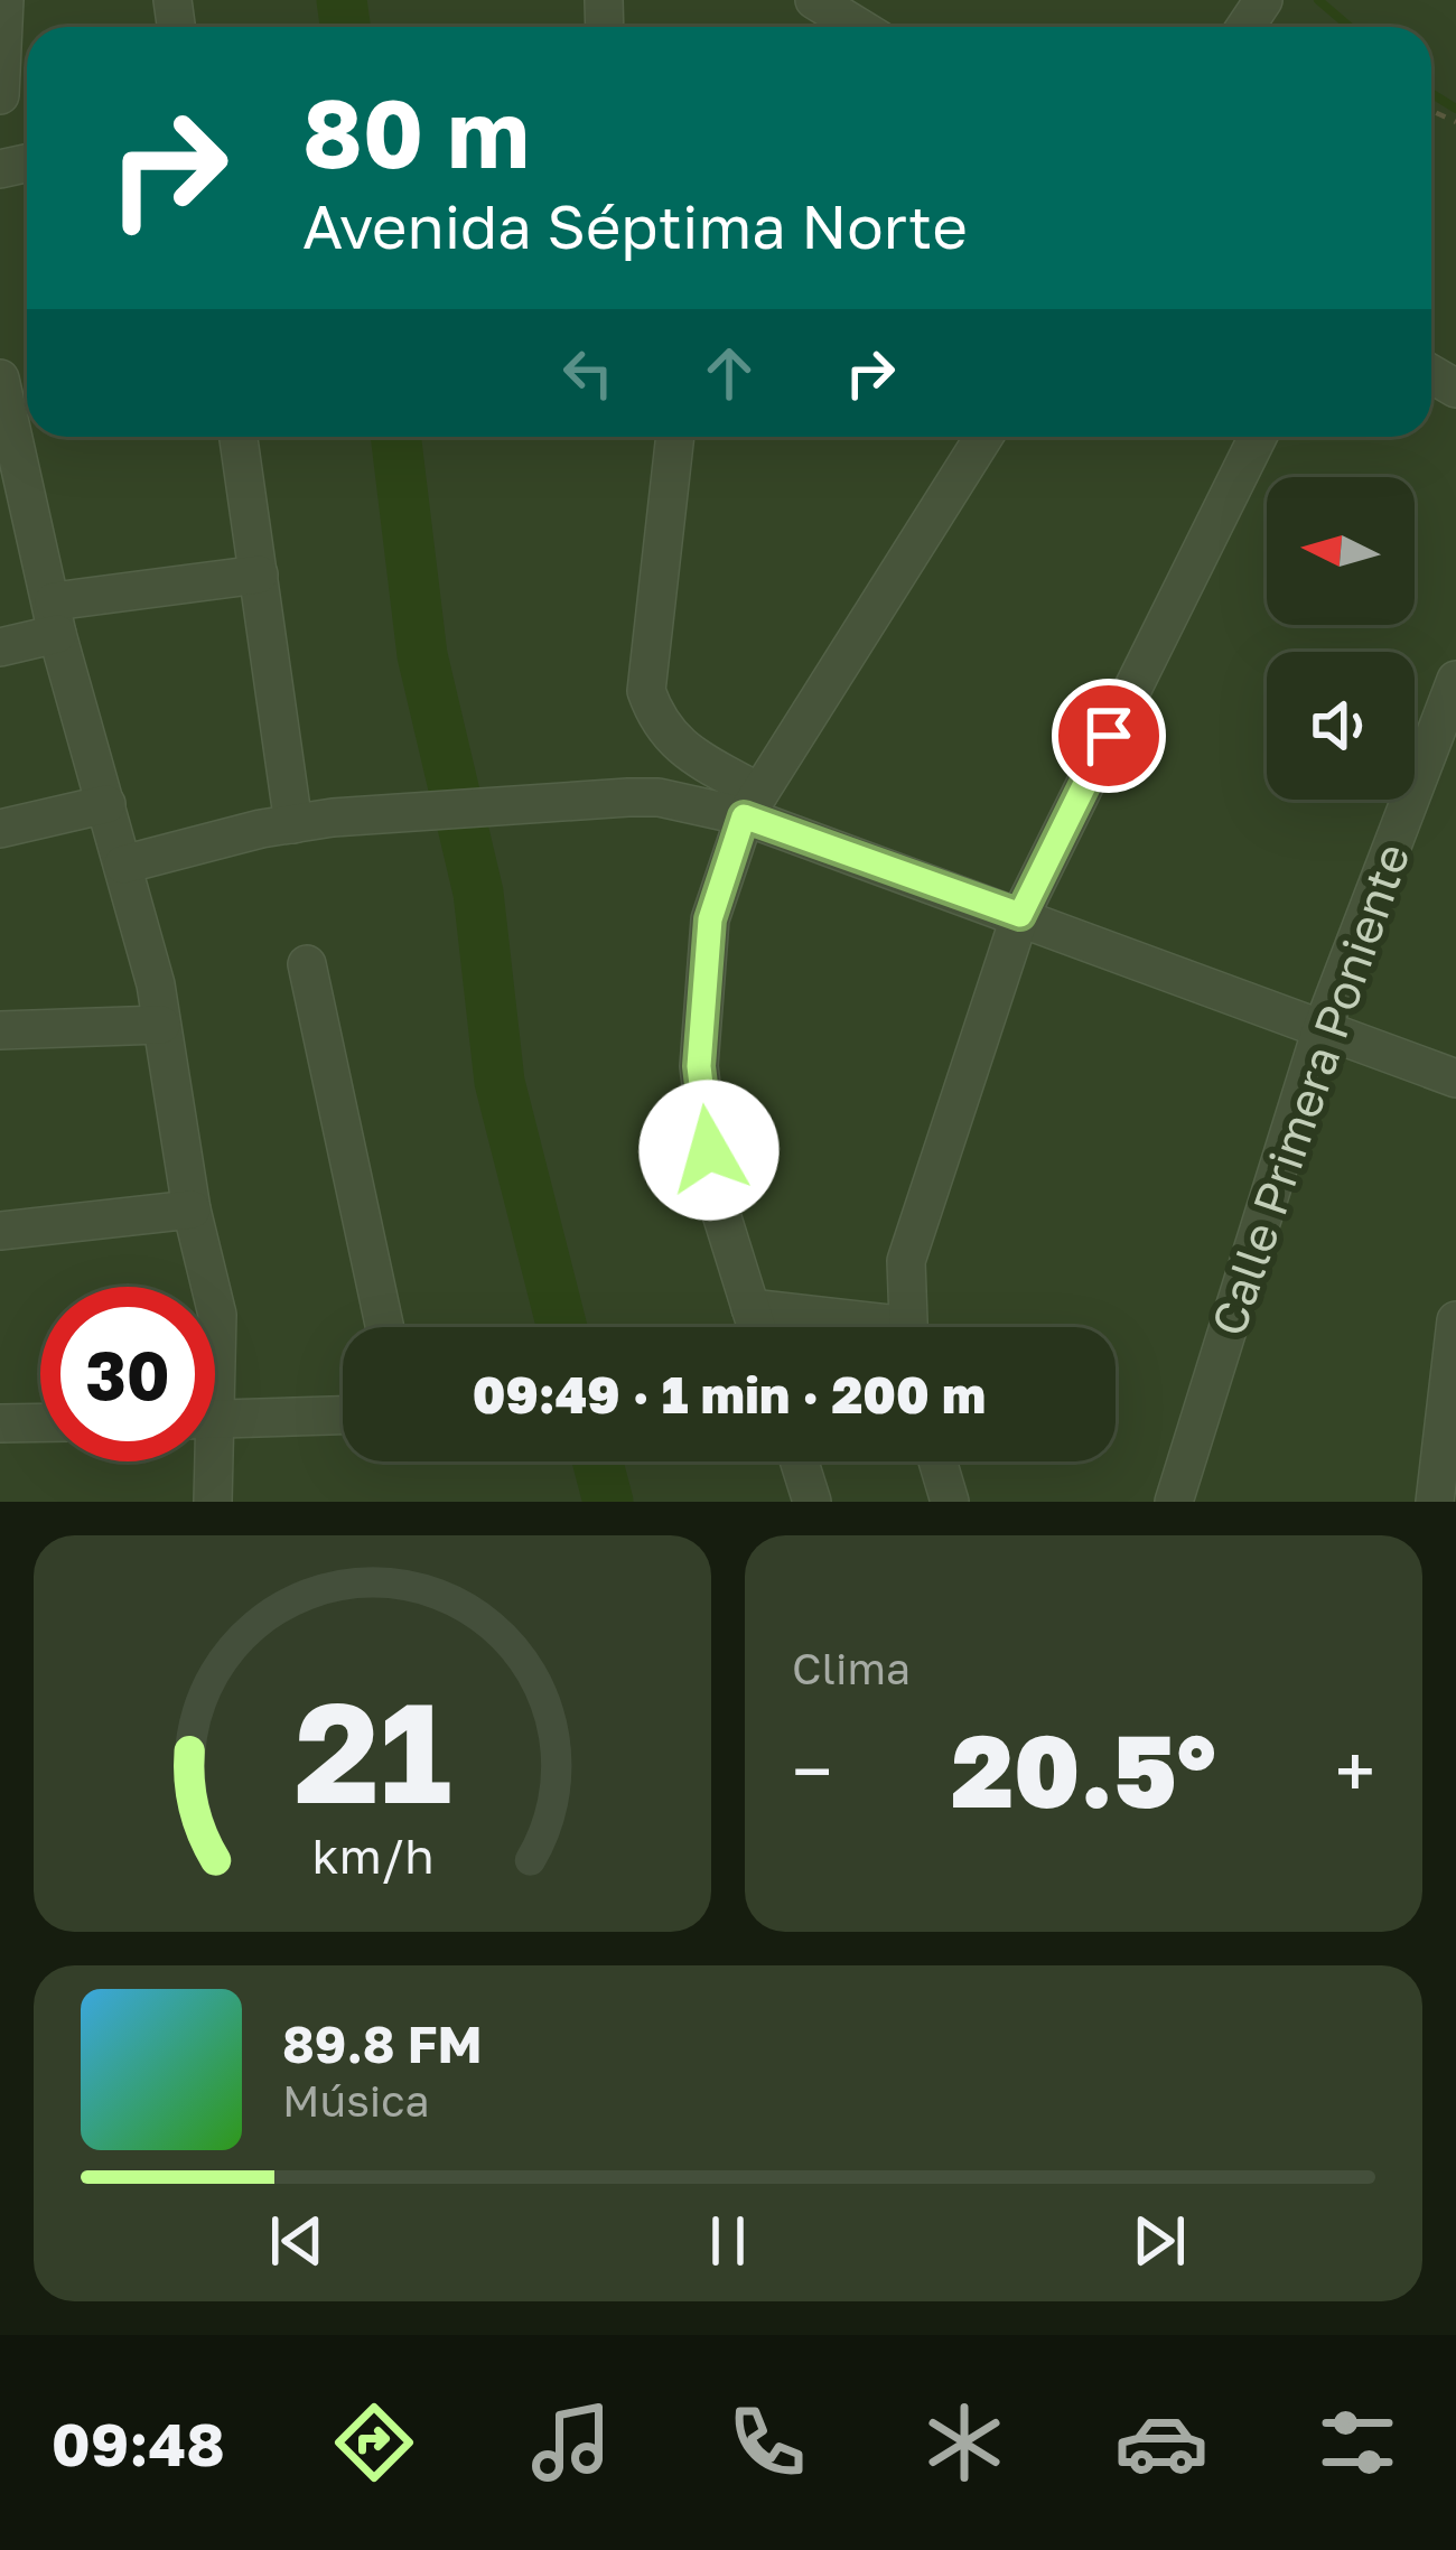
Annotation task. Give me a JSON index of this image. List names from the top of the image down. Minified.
{"streets":{"street":["Calle Primera Poniente"]},"north":"left","page":{"turn":["80 m","Avenida Séptima Norte"],"limit":"30","trip":"09:49 · 1 min · 200 m","tile":"Clima","heat":["−","20.5°","+"],"song":["89.8 FM","Música"],"tabs":"09:48","gauge":["21","km/h"]}}
